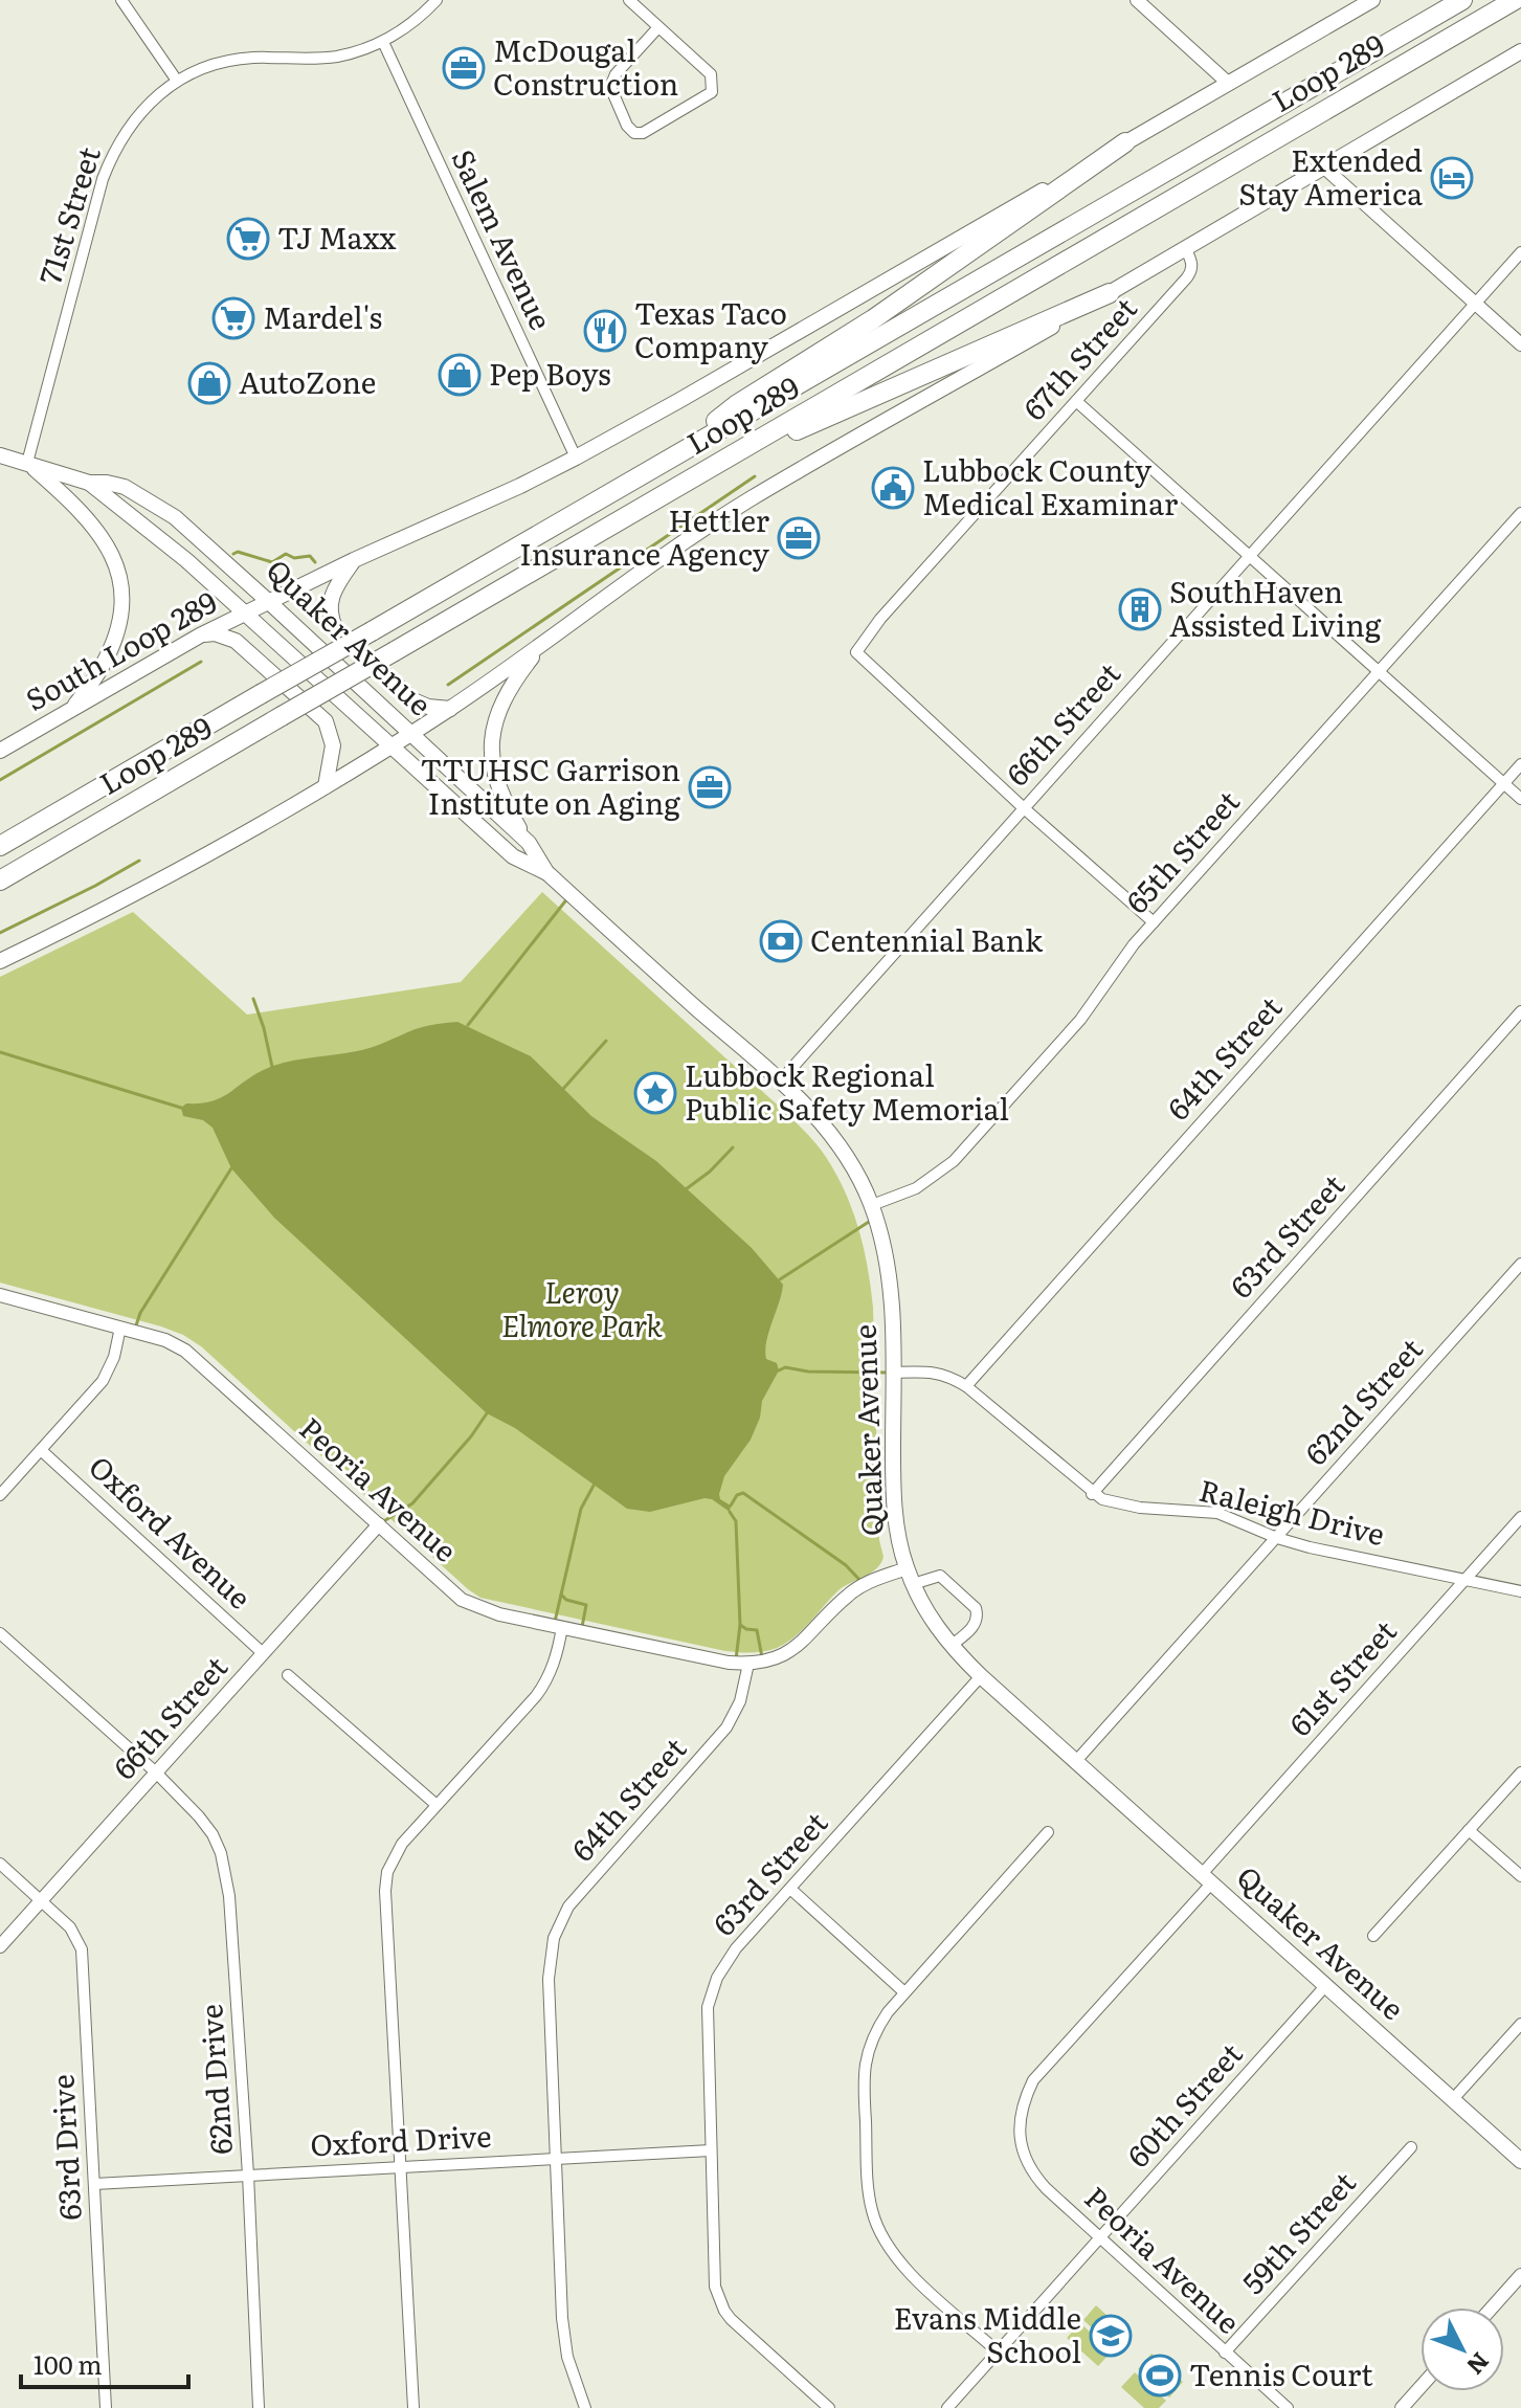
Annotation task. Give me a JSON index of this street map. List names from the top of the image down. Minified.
{"streets":{"highway":["Loop 289"],"main road":["Quaker Avenue","South Loop 289"],"street":["71st Street","Salem Avenue","67th Street","66th Street","65th Street","64th Street","63rd Street","62nd Street","Peoria Avenue","Raleigh Drive","Oxford Avenue","61st Street","62nd Drive","60th Street","Oxford Drive","63rd Drive","59th Street"]},"crossings":[["71st Street","Salem Avenue"],["71st Street","Quaker Avenue"],["Salem Avenue","South Loop 289"],["67th Street","66th Street"],["Quaker Avenue","South Loop 289"],["Quaker Avenue","66th Street"],["Quaker Avenue","65th Street"],["Quaker Avenue","63rd Street"],["Quaker Avenue","62nd Street"],["Quaker Avenue","Raleigh Drive"],["Quaker Avenue","61st Street"],["Quaker Avenue","60th Street"],["66th Street","Peoria Avenue"],["66th Street","Oxford Avenue"],["66th Street","62nd Drive"],["66th Street","63rd Drive"],["64th Street","Peoria Avenue"],["64th Street","Raleigh Drive"],["64th Street","Oxford Drive"],["63rd Street","Raleigh Drive"],["63rd Street","Oxford Drive"],["62nd Street","Raleigh Drive"],["Peoria Avenue","61st Street"],["Peoria Avenue","60th Street"],["Peoria Avenue","59th Street"],["Raleigh Drive","61st Street"],["62nd Drive","Oxford Drive"],["Oxford Drive","63rd Drive"]],"parks":["Leroy Elmore Park"],"places":{"office":["McDougal Construction","Hettler Insurance Agency","TTUHSC Garrison Institute on Aging"],"hotel":["Extended Stay America"],"supermarket":["TJ Maxx","Mardel's"],"restaurant":["Texas Taco Company"],"shop":["Pep Boys","AutoZone"],"public building":["Lubbock County Medical Examinar"],"building":["SouthHaven Assisted Living"],"bank":["Centennial Bank"],"place":["Lubbock Regional Public Safety Memorial"],"school or university":["Evans Middle School"],"sports":["Tennis Court"]},"scale_bar":"100 m","north":"bottom right"}
